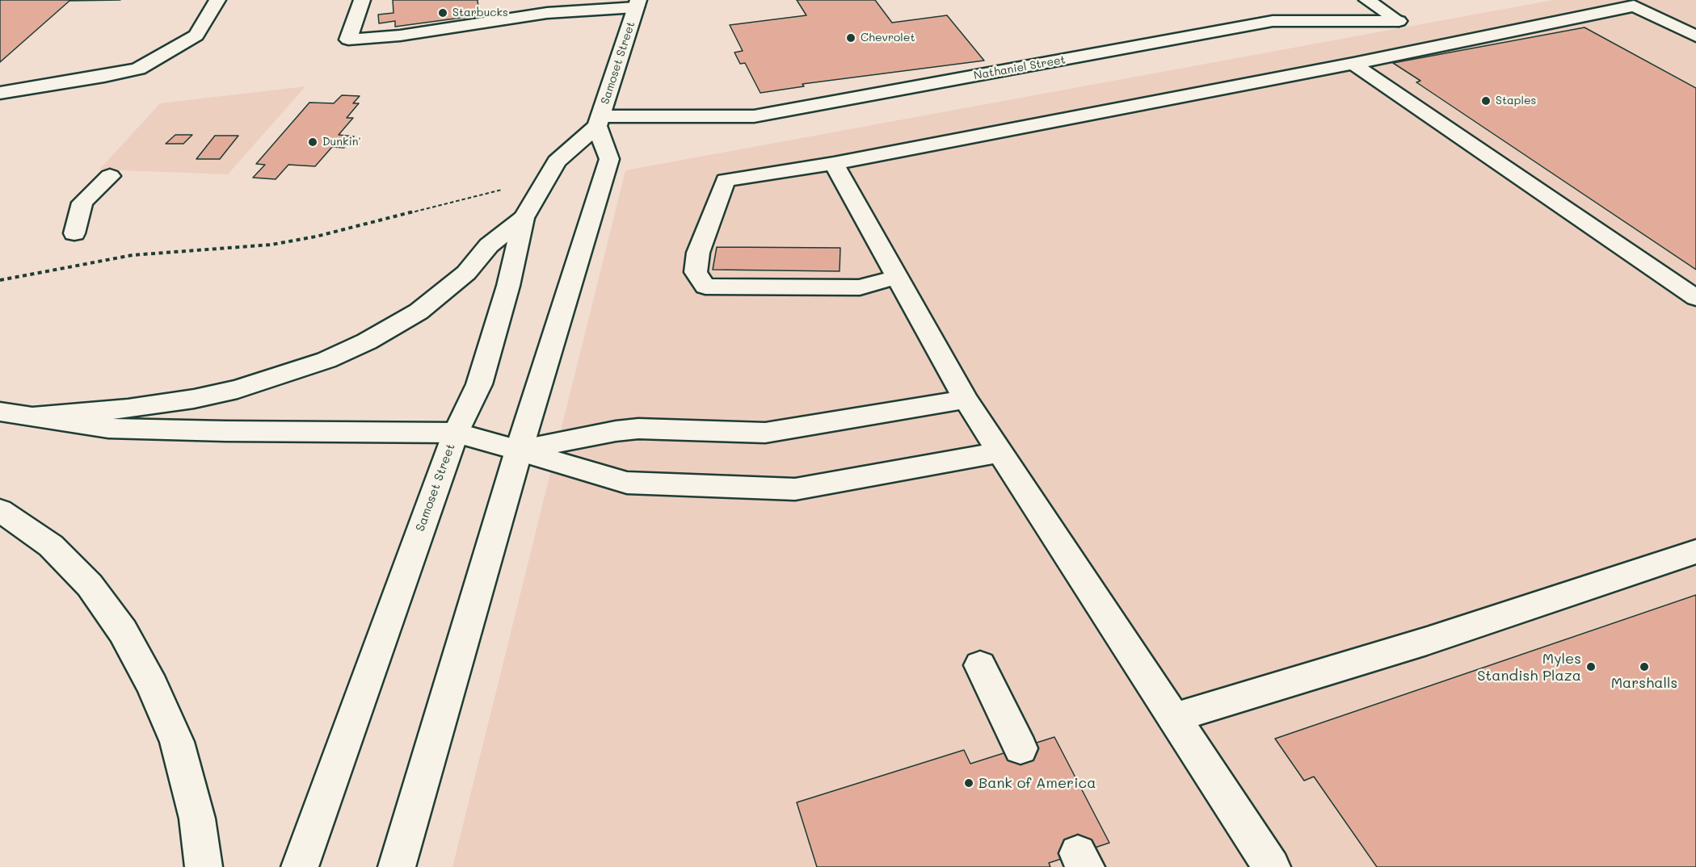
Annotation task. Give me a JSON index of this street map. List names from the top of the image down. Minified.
{"streets":{"main road":["Samoset Street","Nathaniel Street"]},"crossings":[["Samoset Street","Nathaniel Street"]],"places":["Starbucks","Chevrolet","Staples","Dunkin'","Myles Standish Plaza","Marshalls","Bank of America"]}
